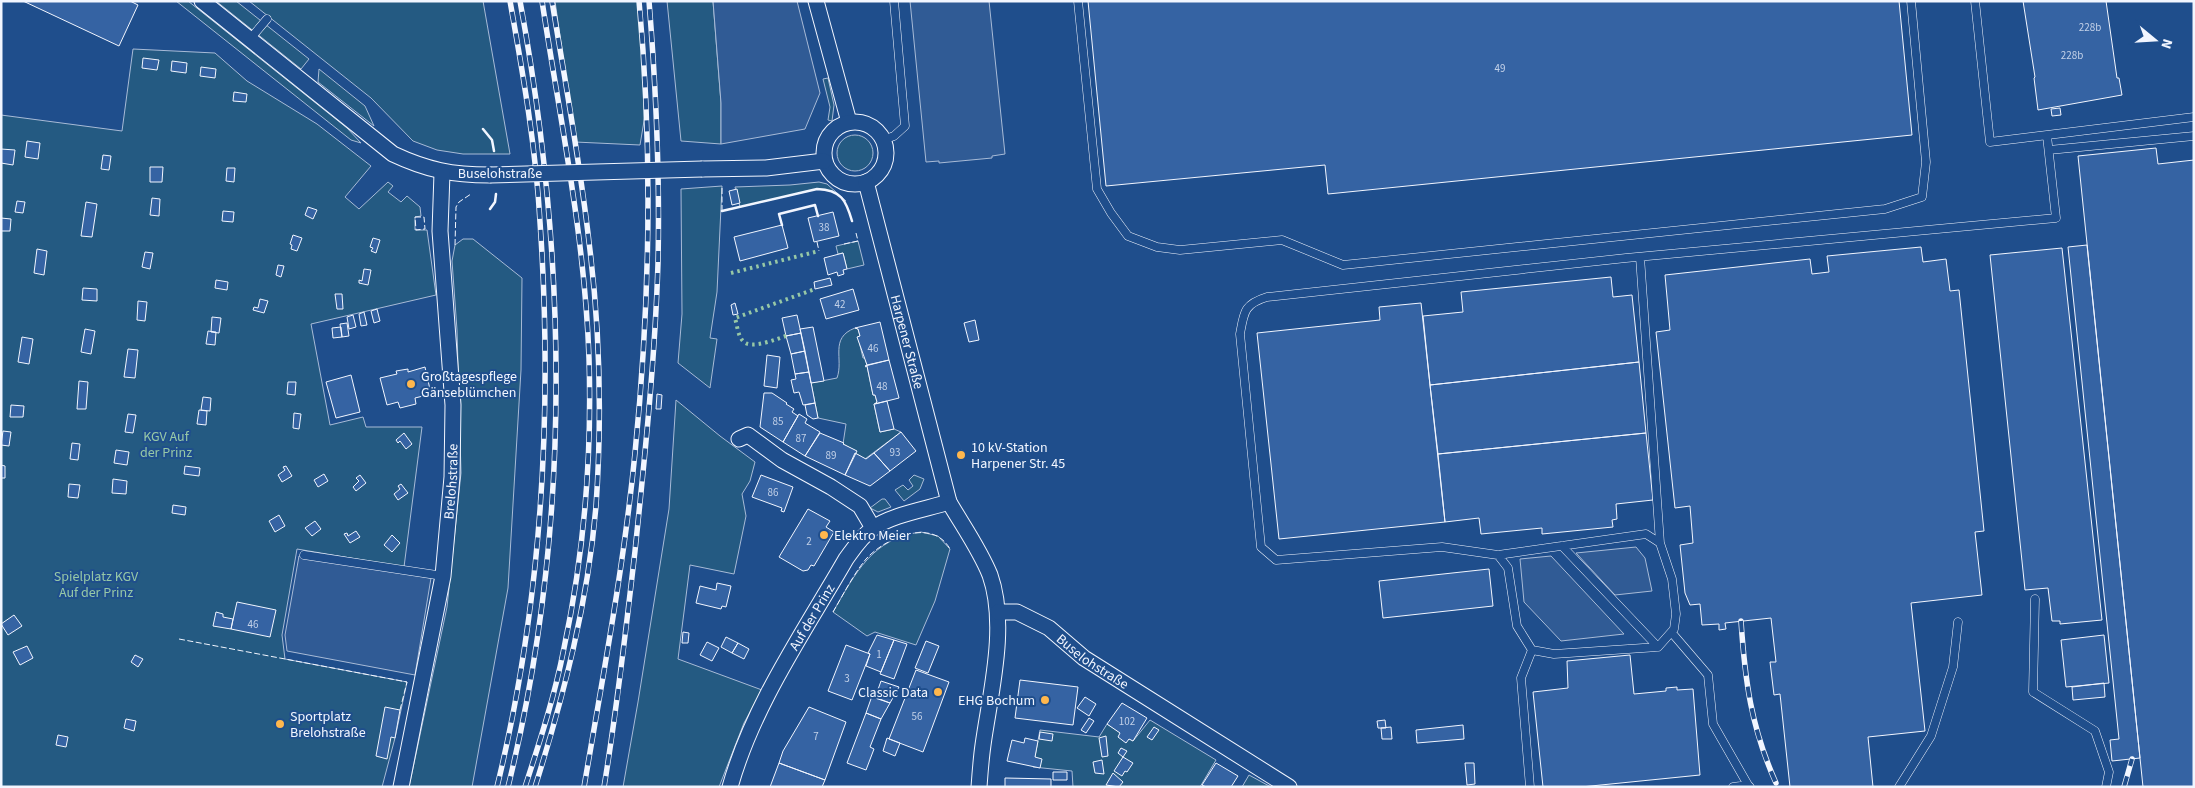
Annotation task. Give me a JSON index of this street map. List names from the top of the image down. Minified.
{"streets":{"street":["Buselohstraße","Harpener Straße","Brelohstraße","Auf der Prinz"]},"crossings":[["Buselohstraße","Harpener Straße"],["Buselohstraße","Brelohstraße"],["Harpener Straße","Auf der Prinz"]],"parks":["KGV Auf der Prinz","Spielplatz KGV Auf der Prinz"],"places":["Großtagespflege Gänseblümchen","10 kV-Station Harpener Str. 45","Elektro Meier","Classic Data","EHG Bochum","Sportplatz Brelohstraße"],"house_numbers":["228b","228b","49","38","42","46","48","85","87","93","89","86","2","46","1","3","56","102","7"],"north":"right"}
